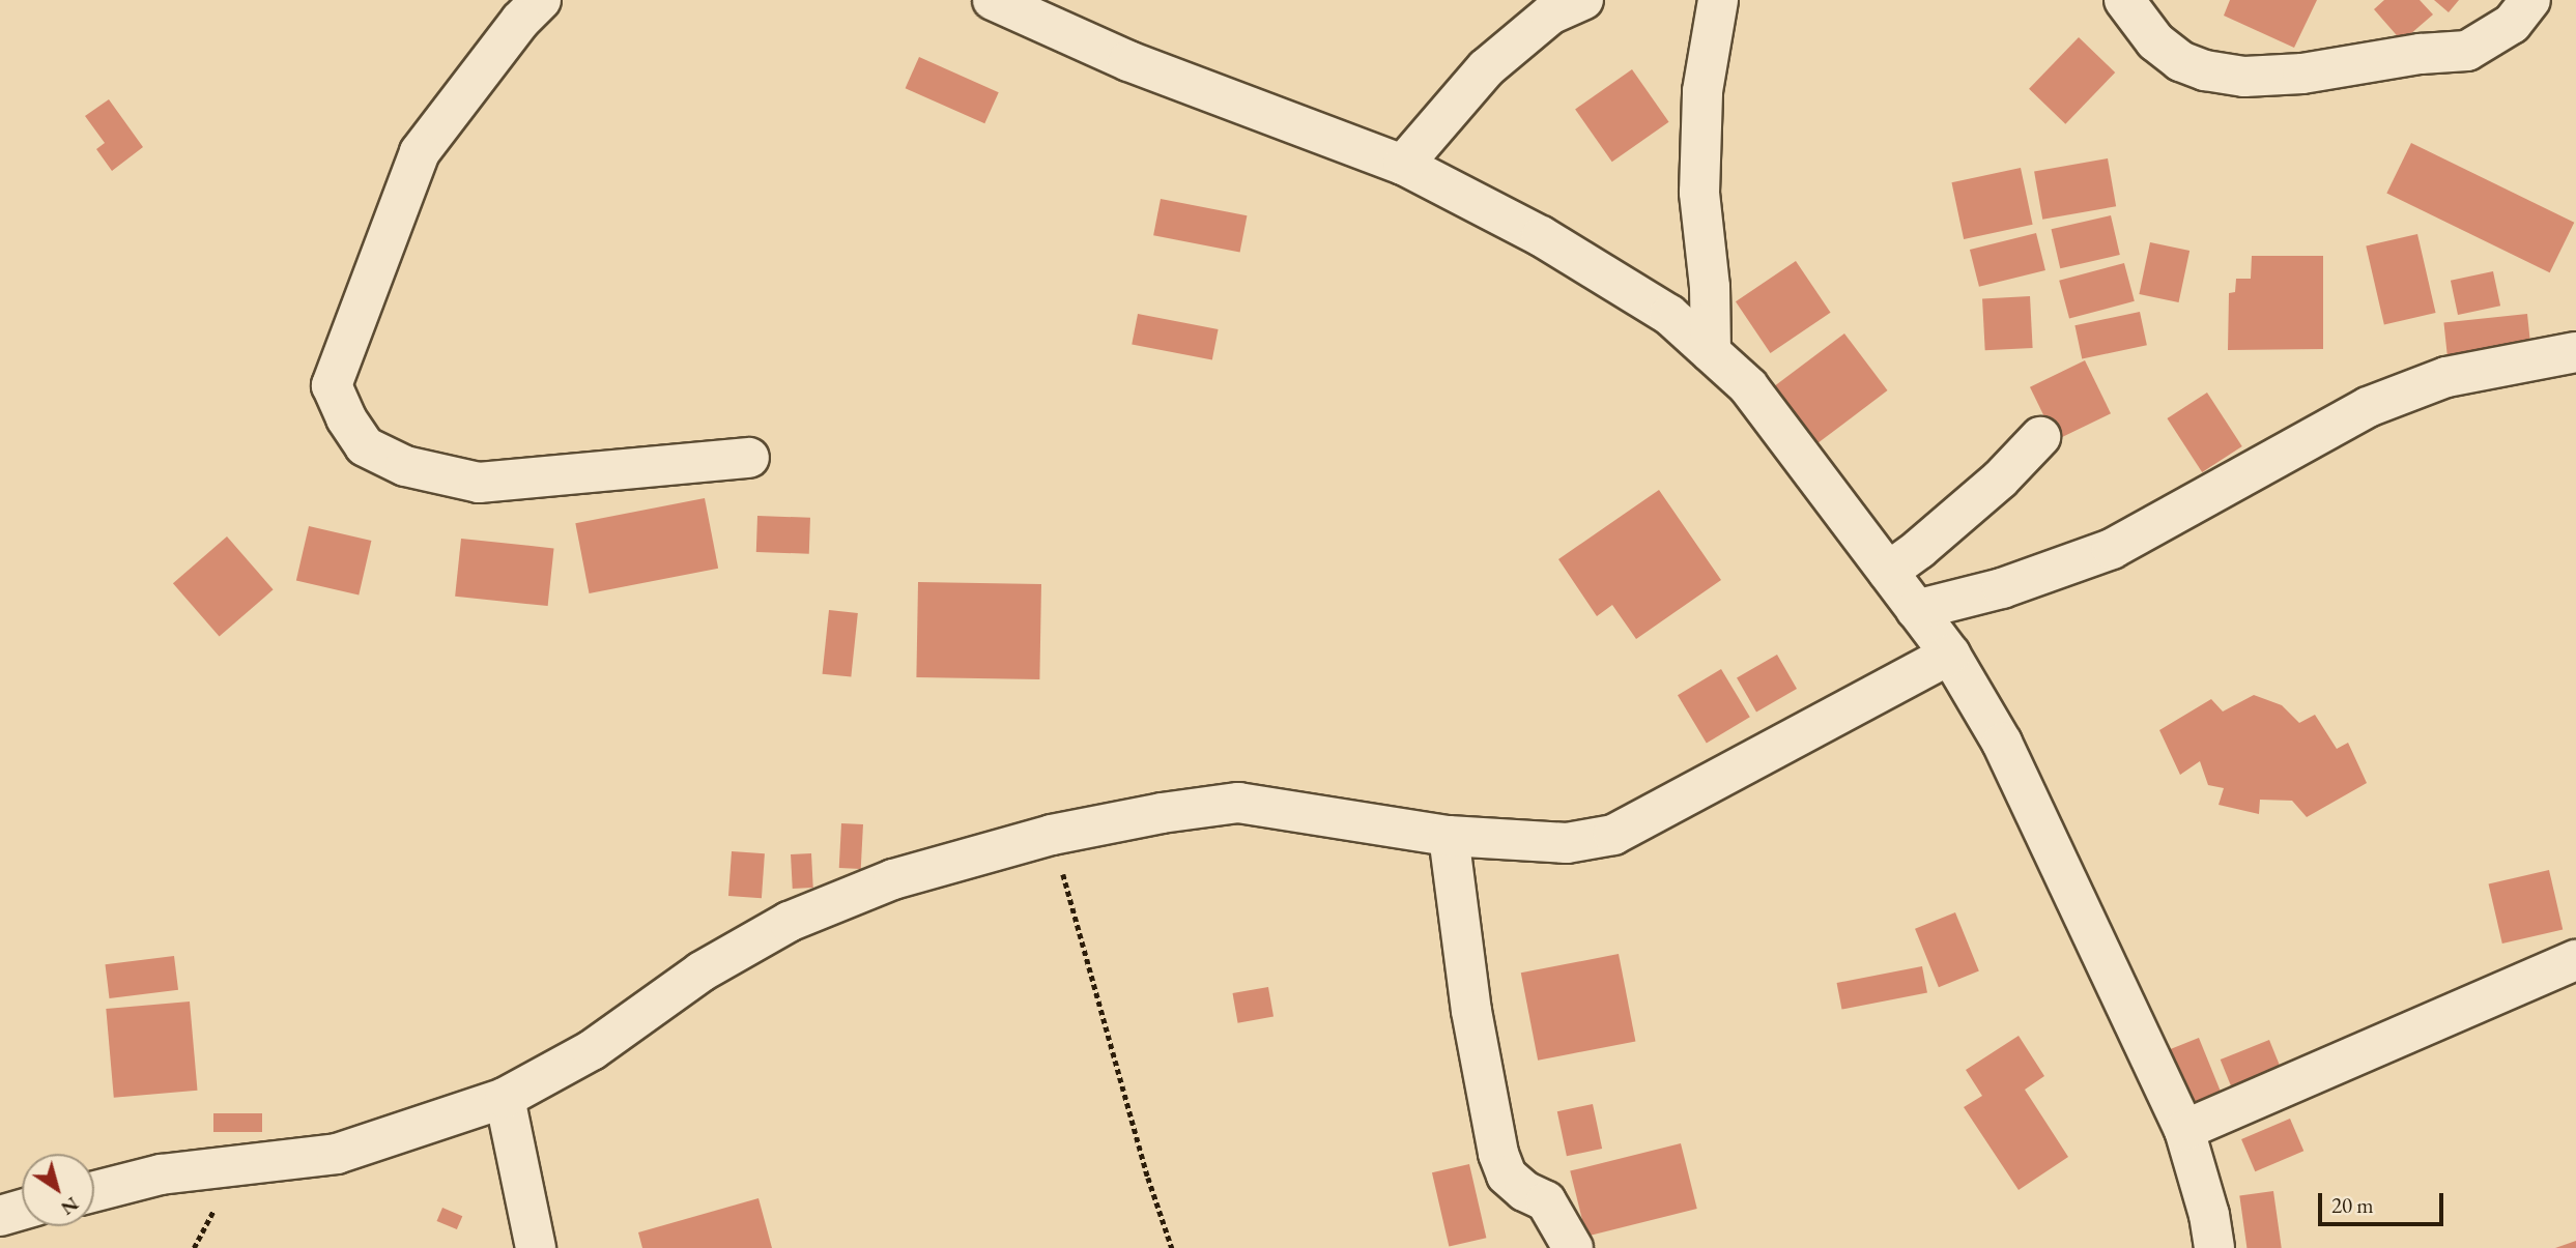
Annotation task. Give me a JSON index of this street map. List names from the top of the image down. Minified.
{"scale_bar":"20 m","north":"bottom right"}
